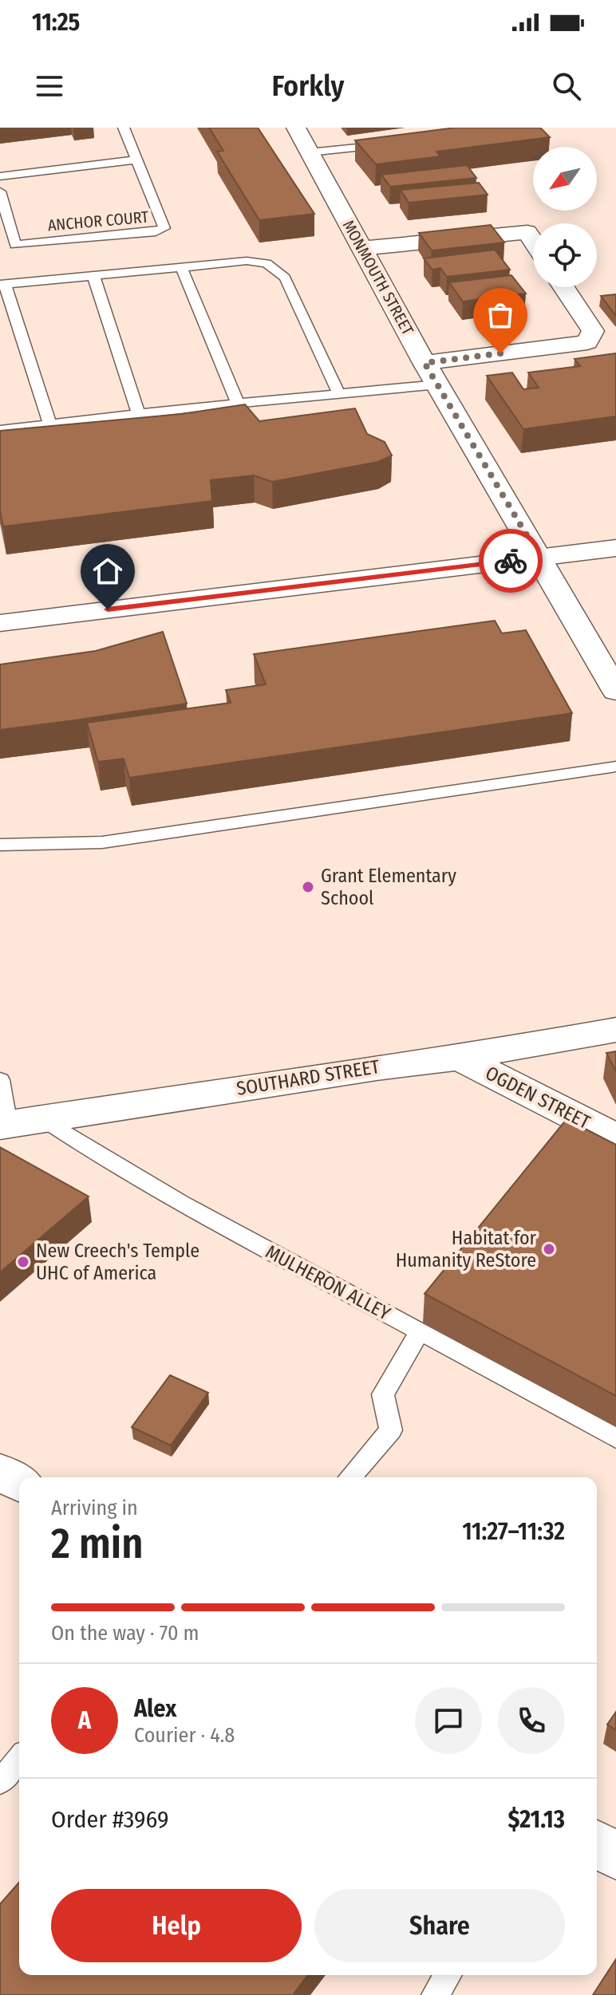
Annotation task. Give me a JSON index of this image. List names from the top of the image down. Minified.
{"streets":{"street":["MONMOUTH STREET","SOUTHARD STREET","OGDEN STREET"],"lane":["ANCHOR COURT","MULHERON ALLEY"]},"crossings":[["SOUTHARD STREET","OGDEN STREET"],["SOUTHARD STREET","MULHERON ALLEY"]],"places":["Grant Elementary School","Habitat for Humanity ReStore","New Creech's Temple UHC of America"],"north":"bottom left","page":{"status":"11:25","header":"Forkly","heading":["2 min","Arriving in","11:27–11:32"],"panel":["Alex","Courier · 4.8","Order #3969","$21.13"],"bar":"On the way · 70 m","round":"A","buttons":["Help","Share"]}}
